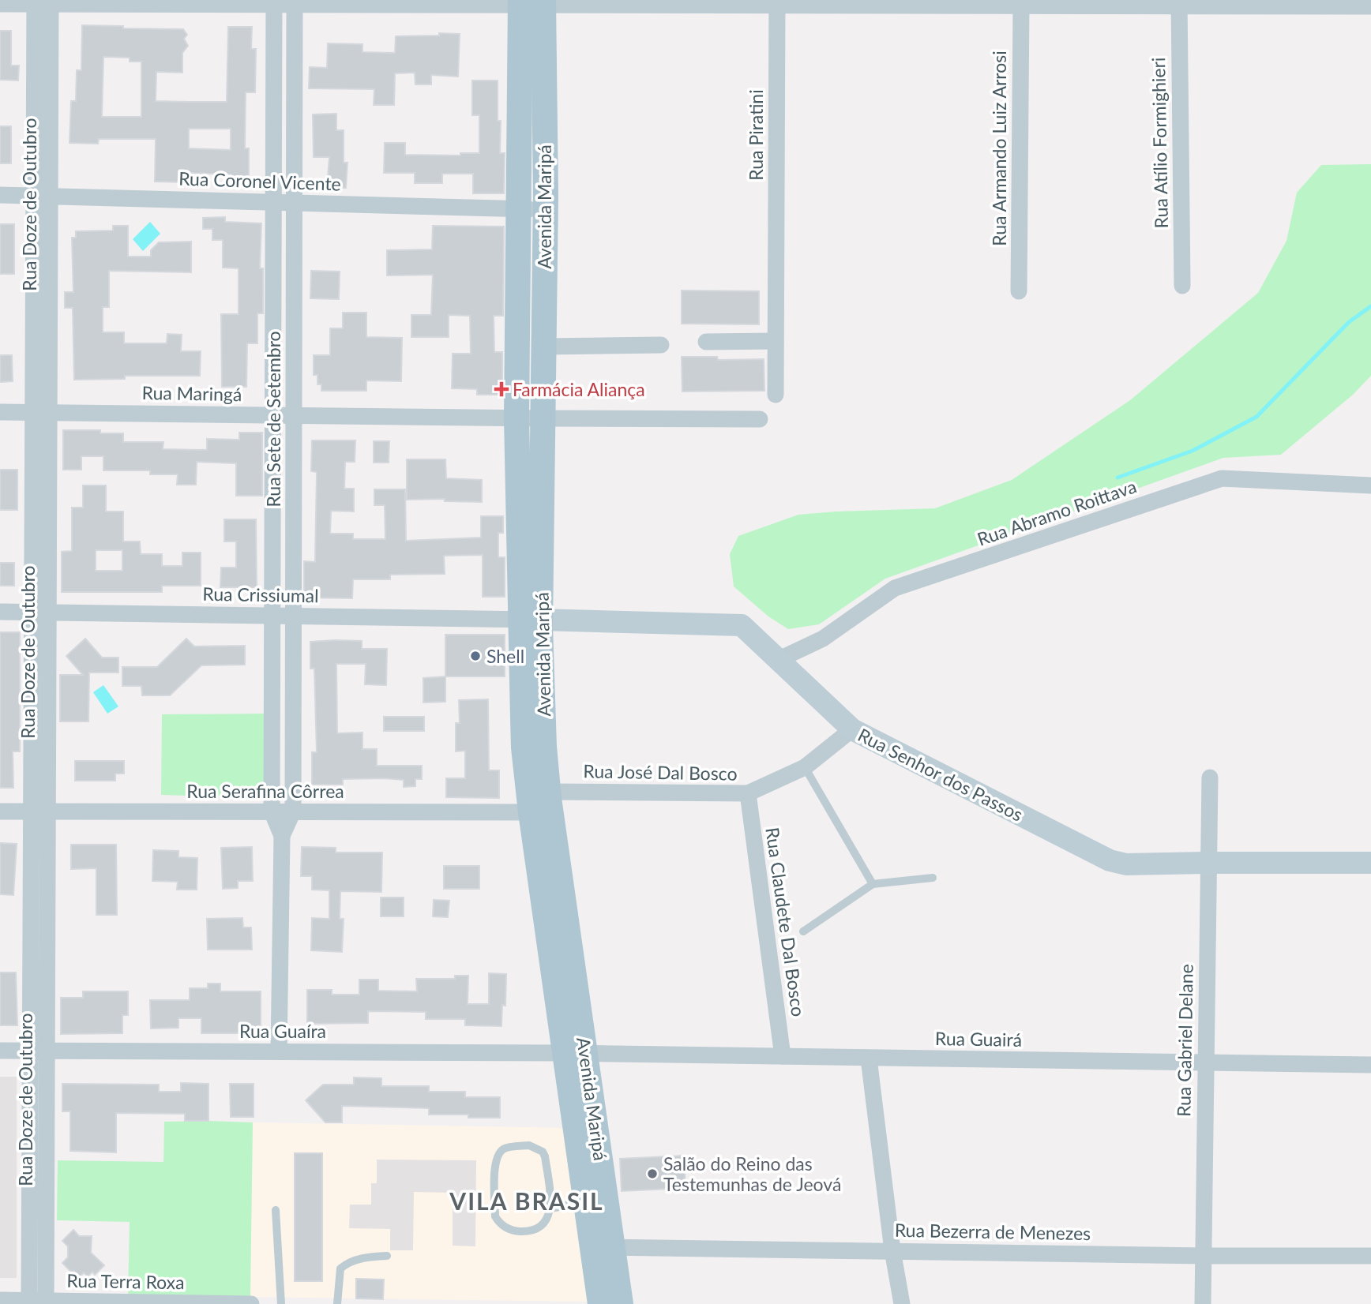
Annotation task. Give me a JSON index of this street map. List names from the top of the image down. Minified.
{"streets":{"main road":["Avenida Maripá"],"street":["Rua Piratini","Rua Atílio Formighieri","Rua Armando Luiz Arrosi","Rua Coronel Vicente","Rua Maringá","Rua Sete de Setembro","Rua Abramo Roittava","Rua Crissiumal","Rua José Dal Bosco","Rua Senhor dos Passos","Rua Serafina Côrrea","Rua Claudete Dal Bosco","Rua Guaíra","Rua Guairá","Rua Gabriel Delane","Rua Bezerra de Menezes","Rua Terra Roxa"]},"crossings":[["Rua Coronel Vicente","Avenida Maripá"],["Rua Coronel Vicente","Rua Sete de Setembro"],["Avenida Maripá","Rua Maringá"],["Avenida Maripá","Rua Crissiumal"],["Avenida Maripá","Rua José Dal Bosco"],["Avenida Maripá","Rua Senhor dos Passos"],["Avenida Maripá","Rua Serafina Côrrea"],["Avenida Maripá","Rua Guaíra"],["Avenida Maripá","Rua Guairá"],["Avenida Maripá","Rua Bezerra de Menezes"],["Rua Maringá","Rua Sete de Setembro"],["Rua Sete de Setembro","Rua Crissiumal"],["Rua Sete de Setembro","Rua Serafina Côrrea"],["Rua Sete de Setembro","Rua Guaíra"],["Rua Abramo Roittava","Rua Senhor dos Passos"],["Rua Crissiumal","Rua Senhor dos Passos"],["Rua José Dal Bosco","Rua Senhor dos Passos"],["Rua José Dal Bosco","Rua Serafina Côrrea"],["Rua José Dal Bosco","Rua Claudete Dal Bosco"],["Rua Senhor dos Passos","Rua Gabriel Delane"],["Rua Claudete Dal Bosco","Rua Guairá"],["Rua Guaíra","Rua Guairá"],["Rua Guairá","Rua Gabriel Delane"],["Rua Gabriel Delane","Rua Bezerra de Menezes"]],"districts":["VILA BRASIL"],"places":{"health":["Farmácia Aliança"],"other":["Shell","Salão do Reino das Testemunhas de Jeová"]}}
